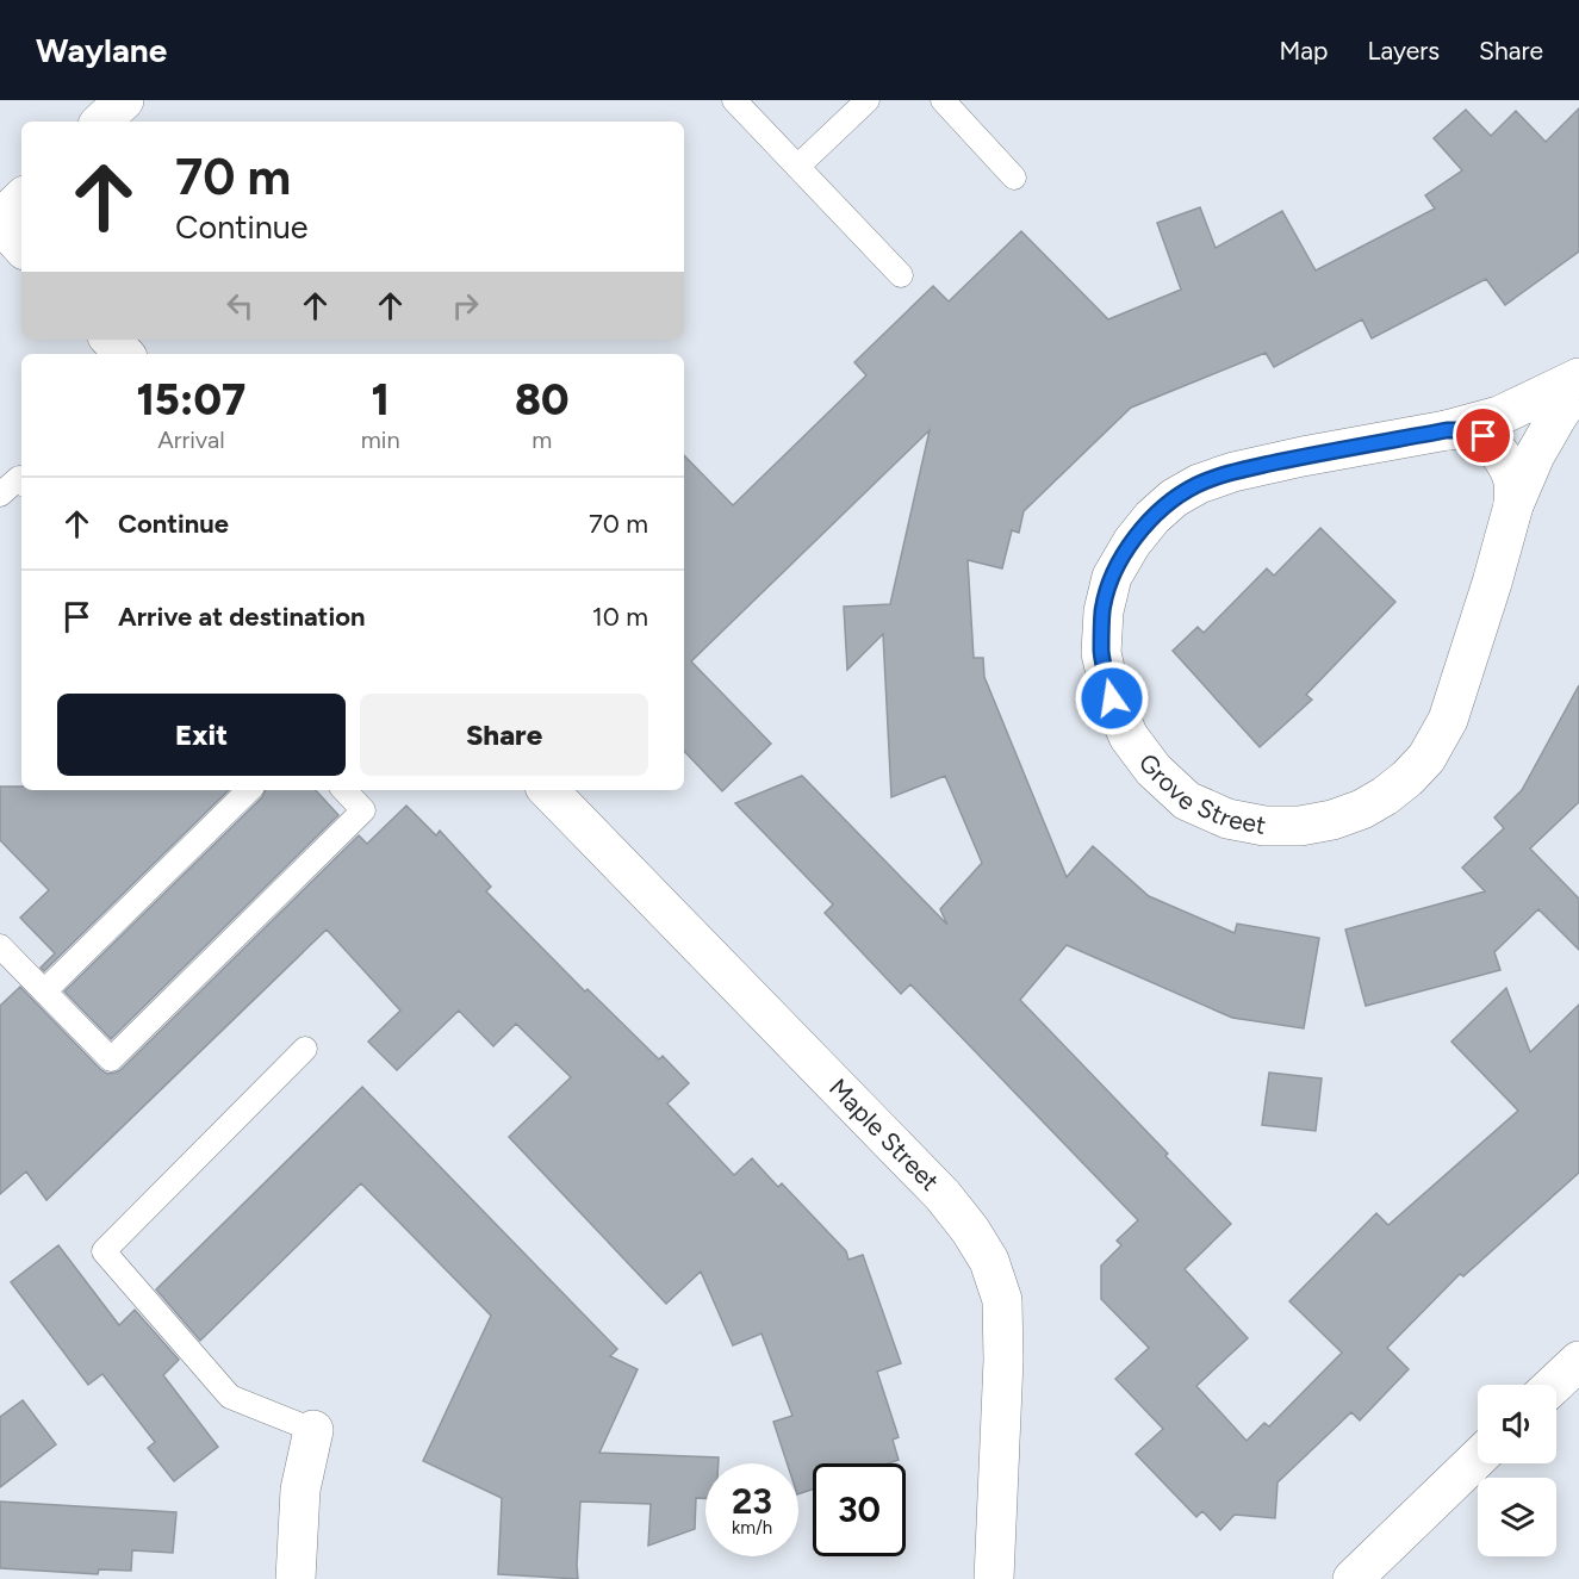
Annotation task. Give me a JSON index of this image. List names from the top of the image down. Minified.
{"streets":{"street":["Grove Street","Maple Street"]},"page":{"header":"Waylane","nav":["Map","Layers","Share"],"turn":["70 m","Continue"],"eta":["15:07","Arrival","1","min","80","m"],"list":[{"name":"Continue","value":"70 m"},{"name":"Arrive at destination","value":"10 m"}],"buttons":["Exit","Share"],"speed":"23 km/h","limit":"30"}}
